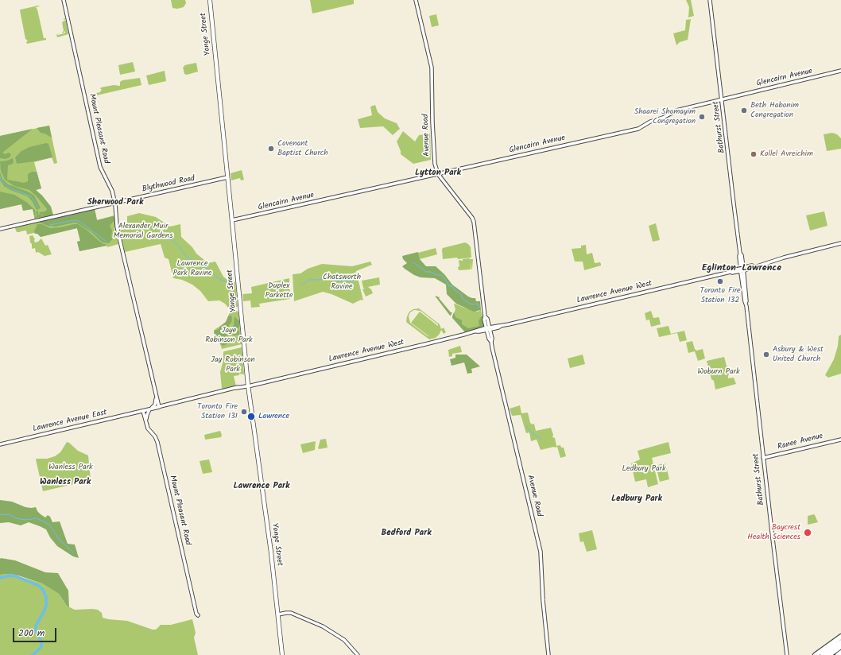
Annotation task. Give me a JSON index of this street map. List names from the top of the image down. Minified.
{"streets":{"main road":["Yonge Street","Glencairn Avenue","Bathurst Street","Mount Pleasant Road","Avenue Road","Blythwood Road","Lawrence Avenue West","Lawrence Avenue East","Ranee Avenue"]},"crossings":[["Yonge Street","Glencairn Avenue"],["Yonge Street","Blythwood Road"],["Yonge Street","Lawrence Avenue West"],["Yonge Street","Lawrence Avenue East"],["Glencairn Avenue","Bathurst Street"],["Glencairn Avenue","Avenue Road"],["Bathurst Street","Lawrence Avenue West"],["Bathurst Street","Ranee Avenue"],["Mount Pleasant Road","Blythwood Road"],["Mount Pleasant Road","Lawrence Avenue East"],["Avenue Road","Lawrence Avenue West"],["Lawrence Avenue West","Lawrence Avenue East"]],"districts":["Lytton Park","Sherwood Park","Eglinton–Lawrence","Wanless Park","Lawrence Park","Ledbury Park","Bedford Park"],"parks":["Alexander Muir Memorial Gardens","Lawrence Park Ravine","Chatsworth Ravine","Duplex Parkette","Jaye Robinson Park","Jay Robinson Park","Woburn Park","Wanless Park","Ledbury Park"],"places":["Beth Habonim Congregation","Shaarei Shomayim Congregation","Covenant Baptist Church","Kollel Avreichim","Toronto Fire Station 132","Asbury & West United Church","Toronto Fire Station 131","Lawrence","Baycrest Health Sciences"],"scale_bar":"200 m"}
